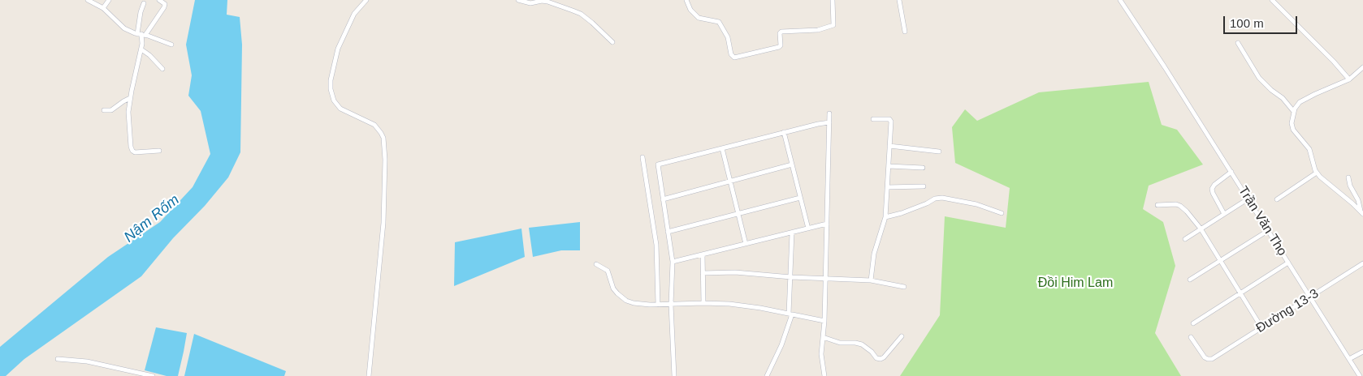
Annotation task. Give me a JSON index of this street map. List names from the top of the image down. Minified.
{"streets":{"street":["Trần Văn Thọ","Đường 13-3"]},"crossings":[["Trần Văn Thọ","Đường 13-3"]],"water":["Nậm Rốm"],"parks":["Đồi Him Lam"],"scale_bar":"100 m"}
